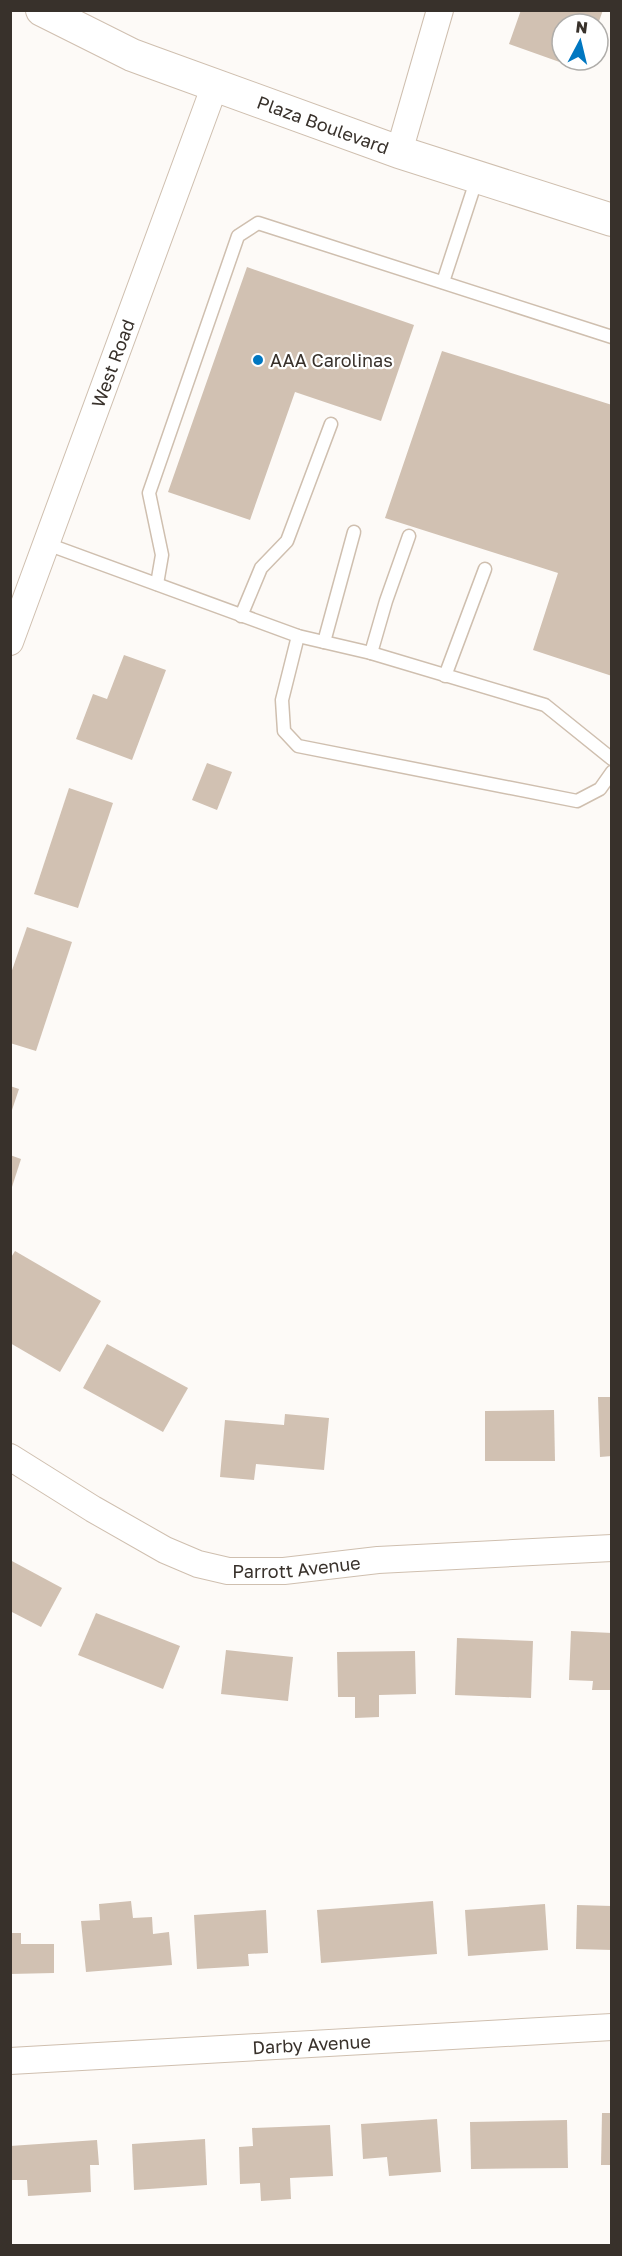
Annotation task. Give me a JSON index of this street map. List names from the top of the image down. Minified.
{"streets":{"street":["Plaza Boulevard","West Road","Parrott Avenue","Darby Avenue"]},"crossings":[["Plaza Boulevard","West Road"]],"places":["AAA Carolinas"],"north":"top"}
